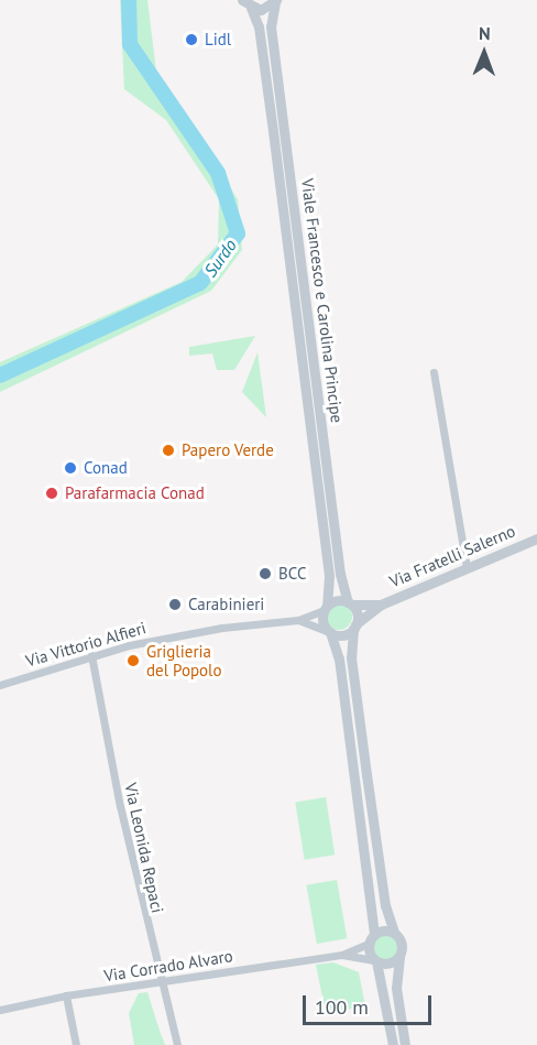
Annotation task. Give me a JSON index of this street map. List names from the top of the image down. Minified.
{"streets":{"street":["Viale Francesco e Carolina Principe","Via Fratelli Salerno","Via Vittorio Alfieri","Via Leonida Repaci","Via Corrado Alvaro"]},"crossings":[["Viale Francesco e Carolina Principe","Via Fratelli Salerno"],["Viale Francesco e Carolina Principe","Via Vittorio Alfieri"],["Viale Francesco e Carolina Principe","Via Corrado Alvaro"],["Via Fratelli Salerno","Via Vittorio Alfieri"],["Via Vittorio Alfieri","Via Leonida Repaci"],["Via Leonida Repaci","Via Corrado Alvaro"]],"water":["Surdo"],"places":["Lidl","Papero Verde","Conad","Parafarmacia Conad","BCC","Carabinieri","Griglieria del Popolo"],"scale_bar":"100 m","north":"top"}
